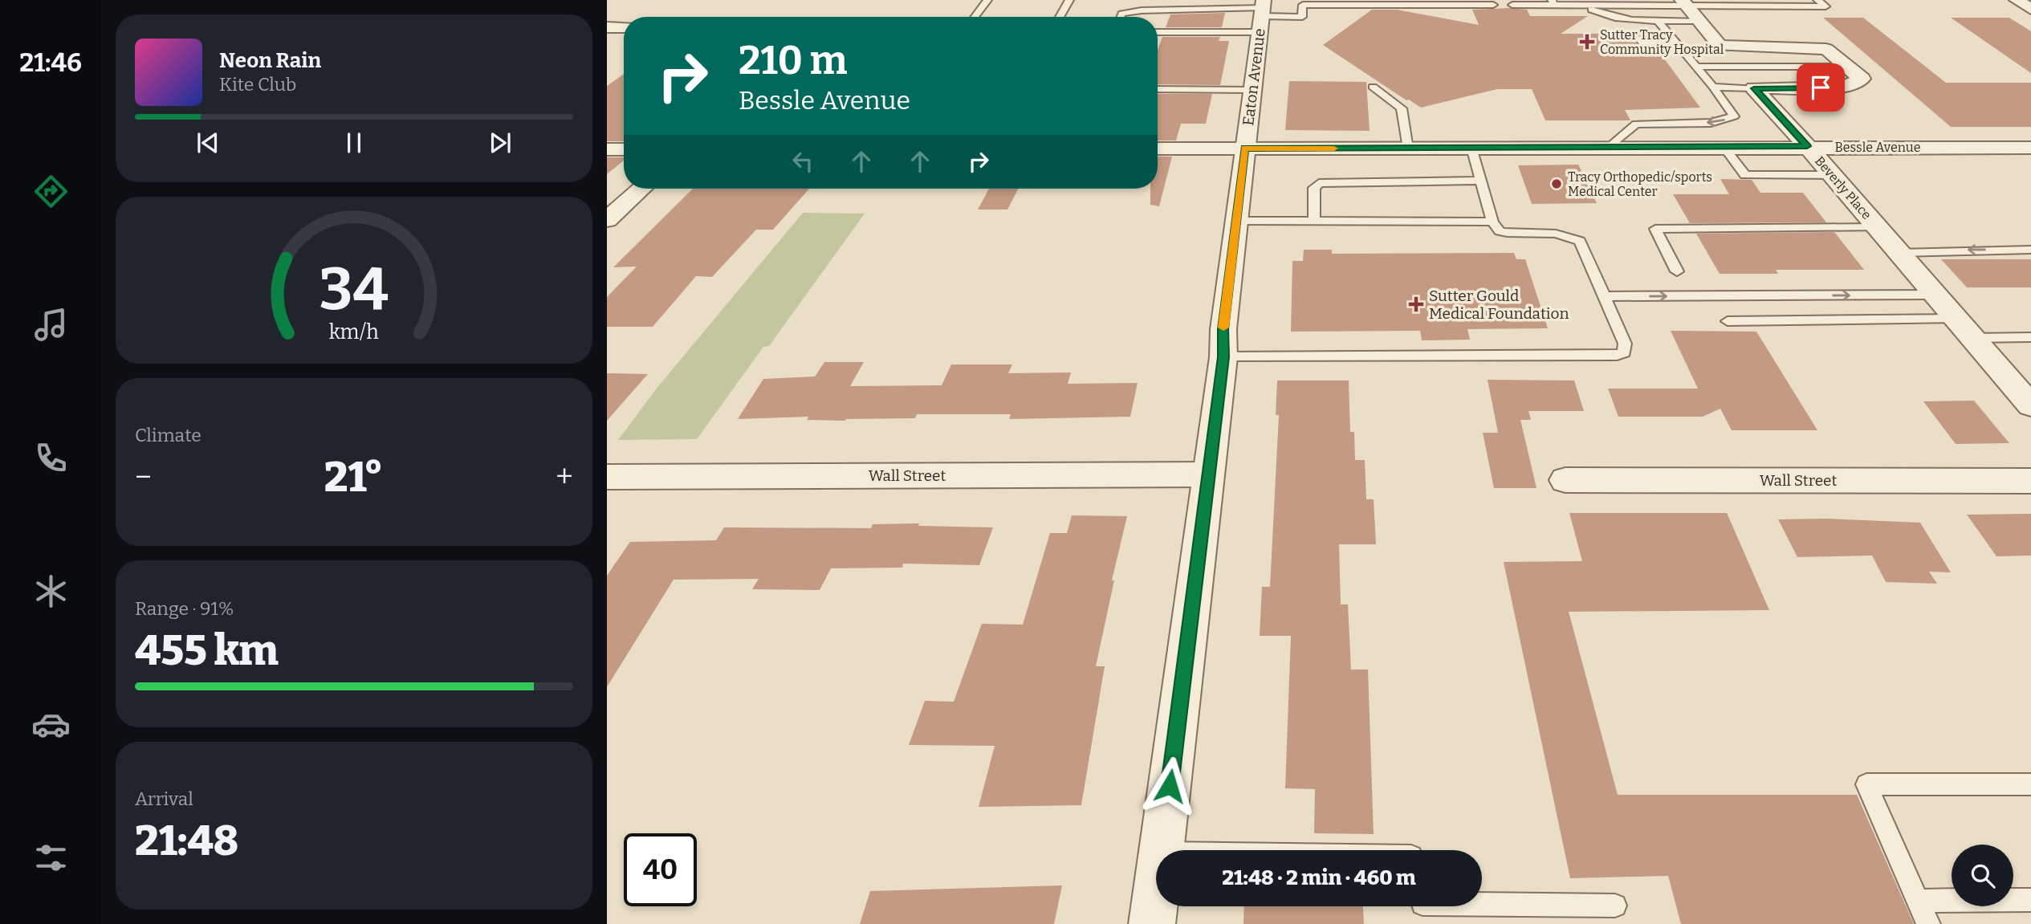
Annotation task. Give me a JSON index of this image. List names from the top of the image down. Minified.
{"streets":{"street":["Eaton Avenue","Bessle Avenue","Beverly Place","Wall Street"]},"crossings":[["Eaton Avenue","Bessle Avenue"],["Eaton Avenue","Wall Street"],["Bessle Avenue","Beverly Place"]],"places":{"health":["Sutter Tracy Community Hospital","Sutter Gould Medical Foundation"],"other":["Tracy Orthopedic/sports Medical Center"]},"page":{"tabs":"21:46","turn":["210 m","Bessle Avenue"],"song":["Neon Rain","Kite Club"],"tile":["Climate",["Range · 91%","455 km"],["Arrival","21:48"]],"heat":["−","21°","+"],"limit":"40","trip":"21:48 · 2 min · 460 m","gauge":["34","km/h"]}}
